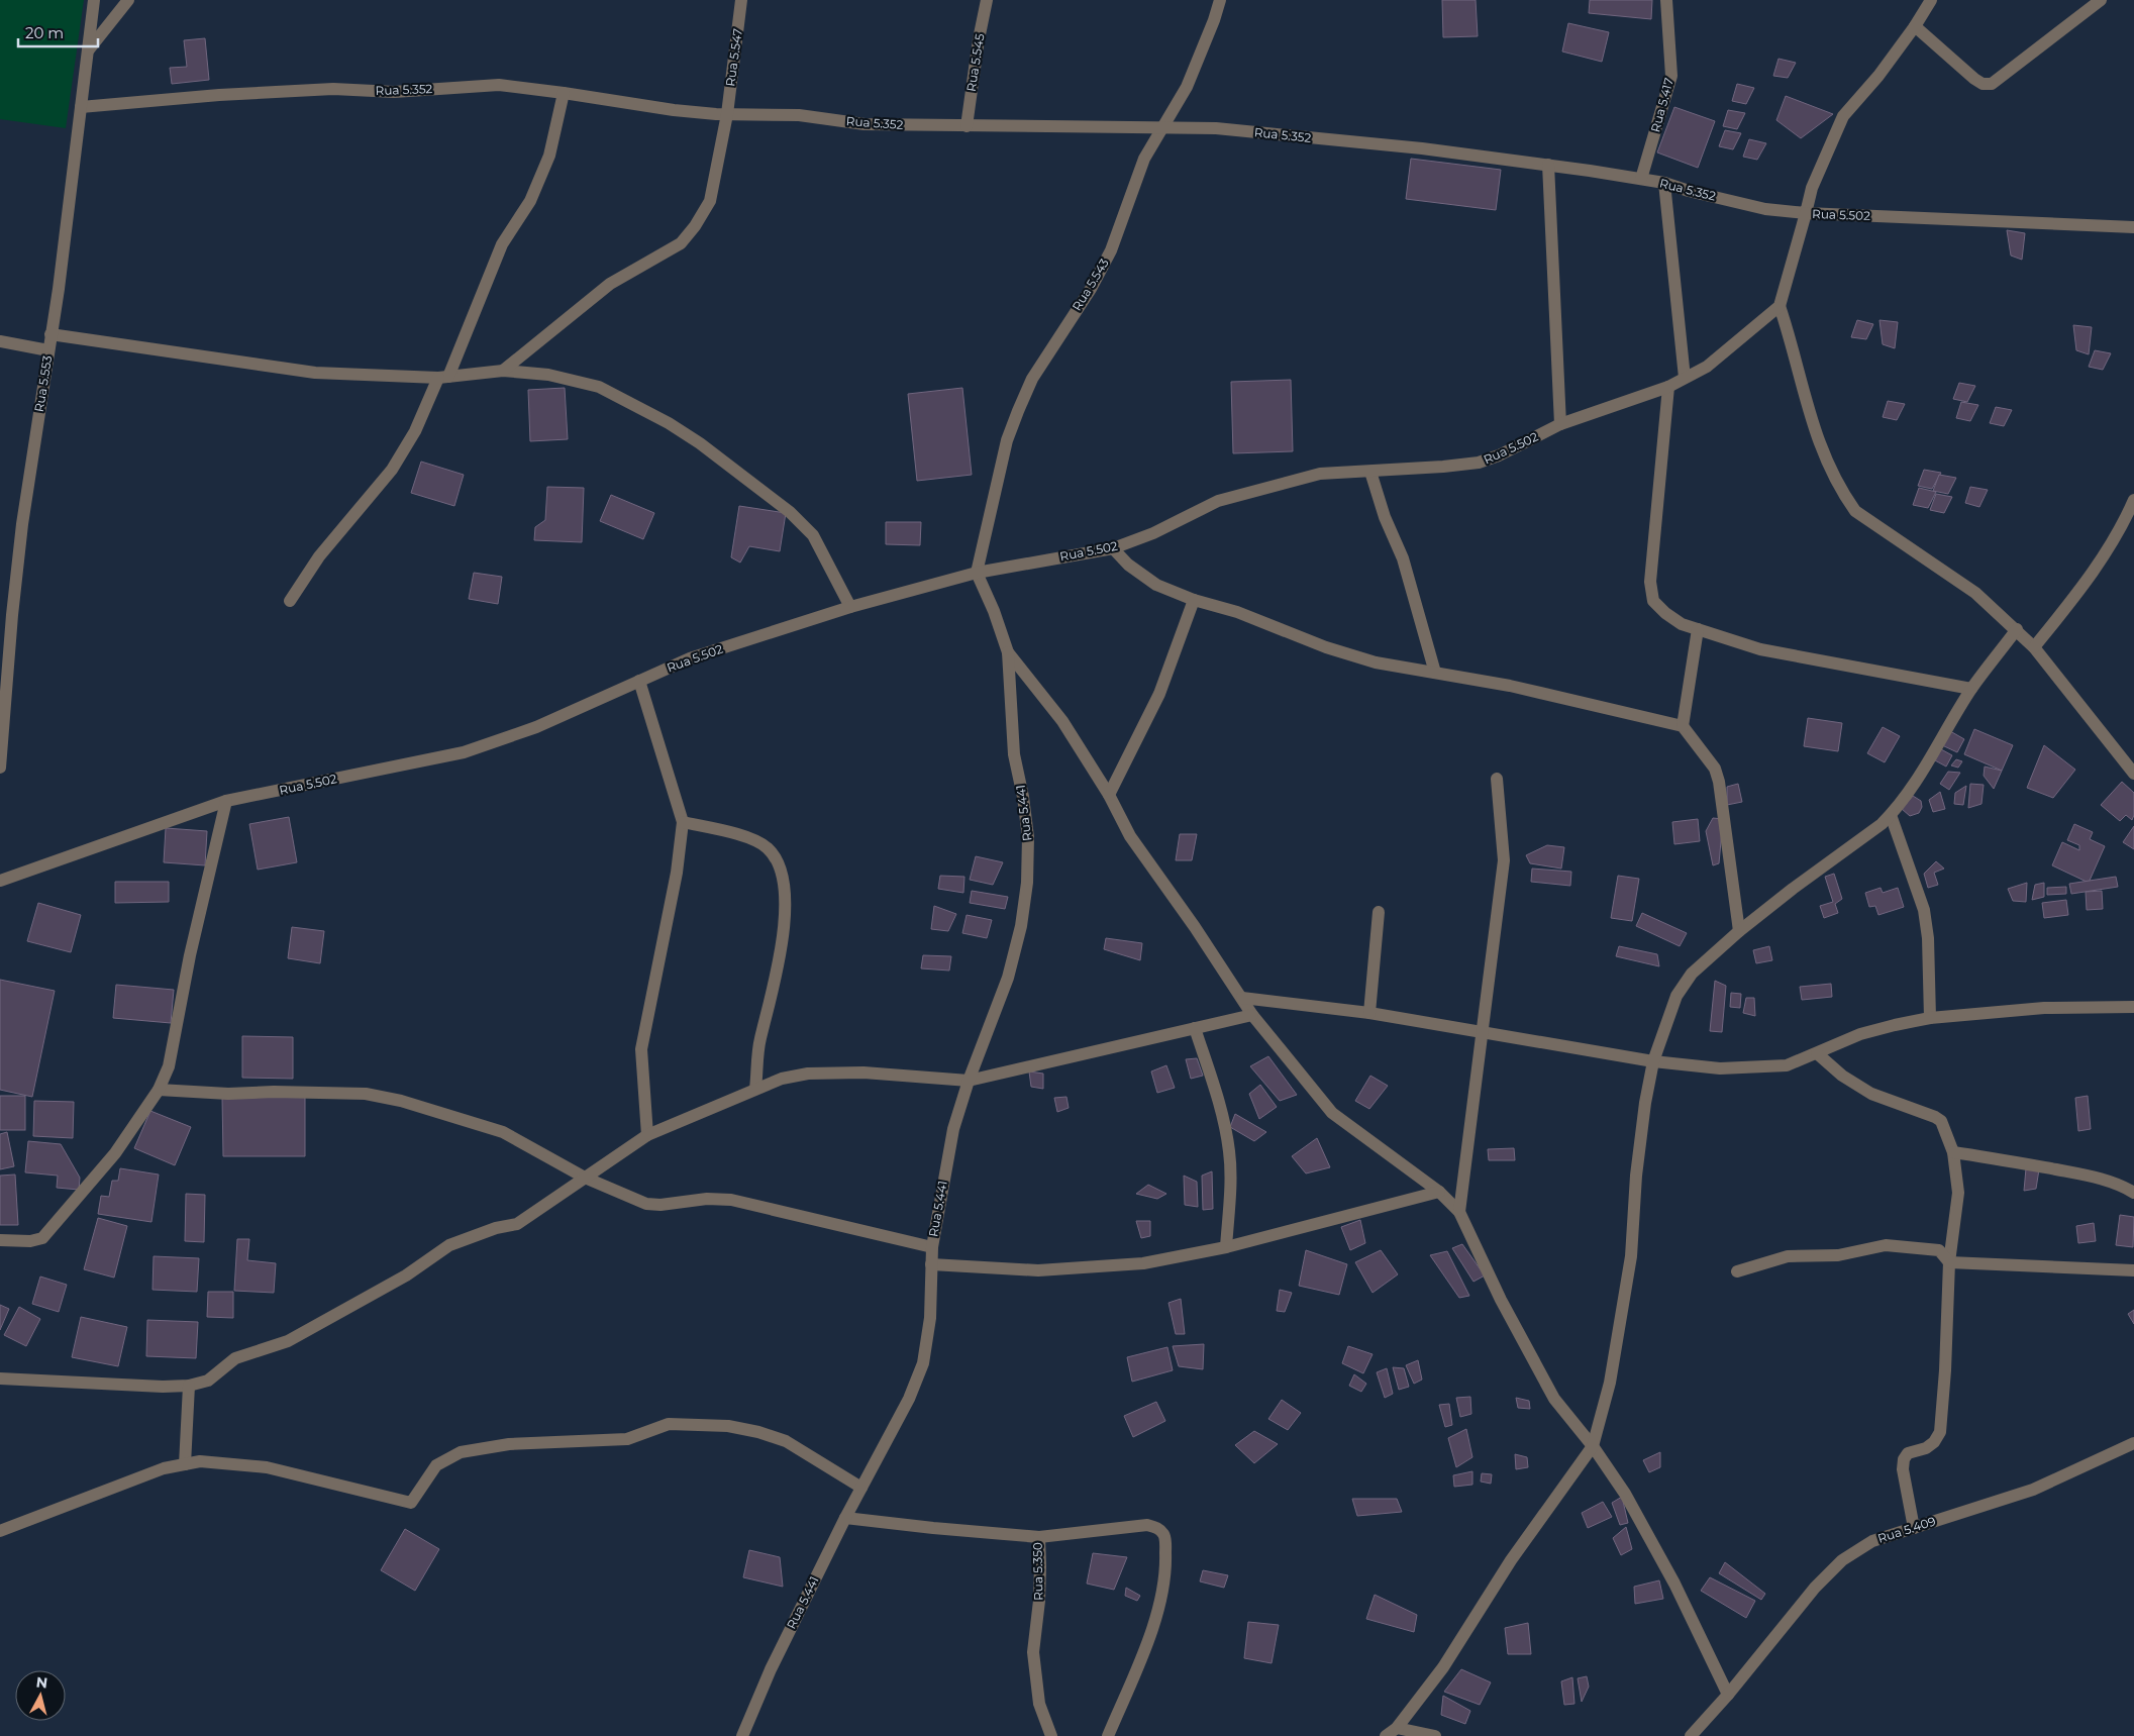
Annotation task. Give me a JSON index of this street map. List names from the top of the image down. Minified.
{"streets":{"street":["Rua 5.547","Rua 5.545","Rua 5.352","Rua 5.417","Rua 5.502","Rua 5.543","Rua 5.553","Rua 5.441","Rua 5.409","Rua 5.350"]},"crossings":[["Rua 5.547","Rua 5.352"],["Rua 5.545","Rua 5.352"],["Rua 5.352","Rua 5.417"],["Rua 5.352","Rua 5.502"],["Rua 5.352","Rua 5.543"],["Rua 5.352","Rua 5.553"],["Rua 5.502","Rua 5.543"],["Rua 5.441","Rua 5.350"]],"scale_bar":"20 m","north":"top"}
